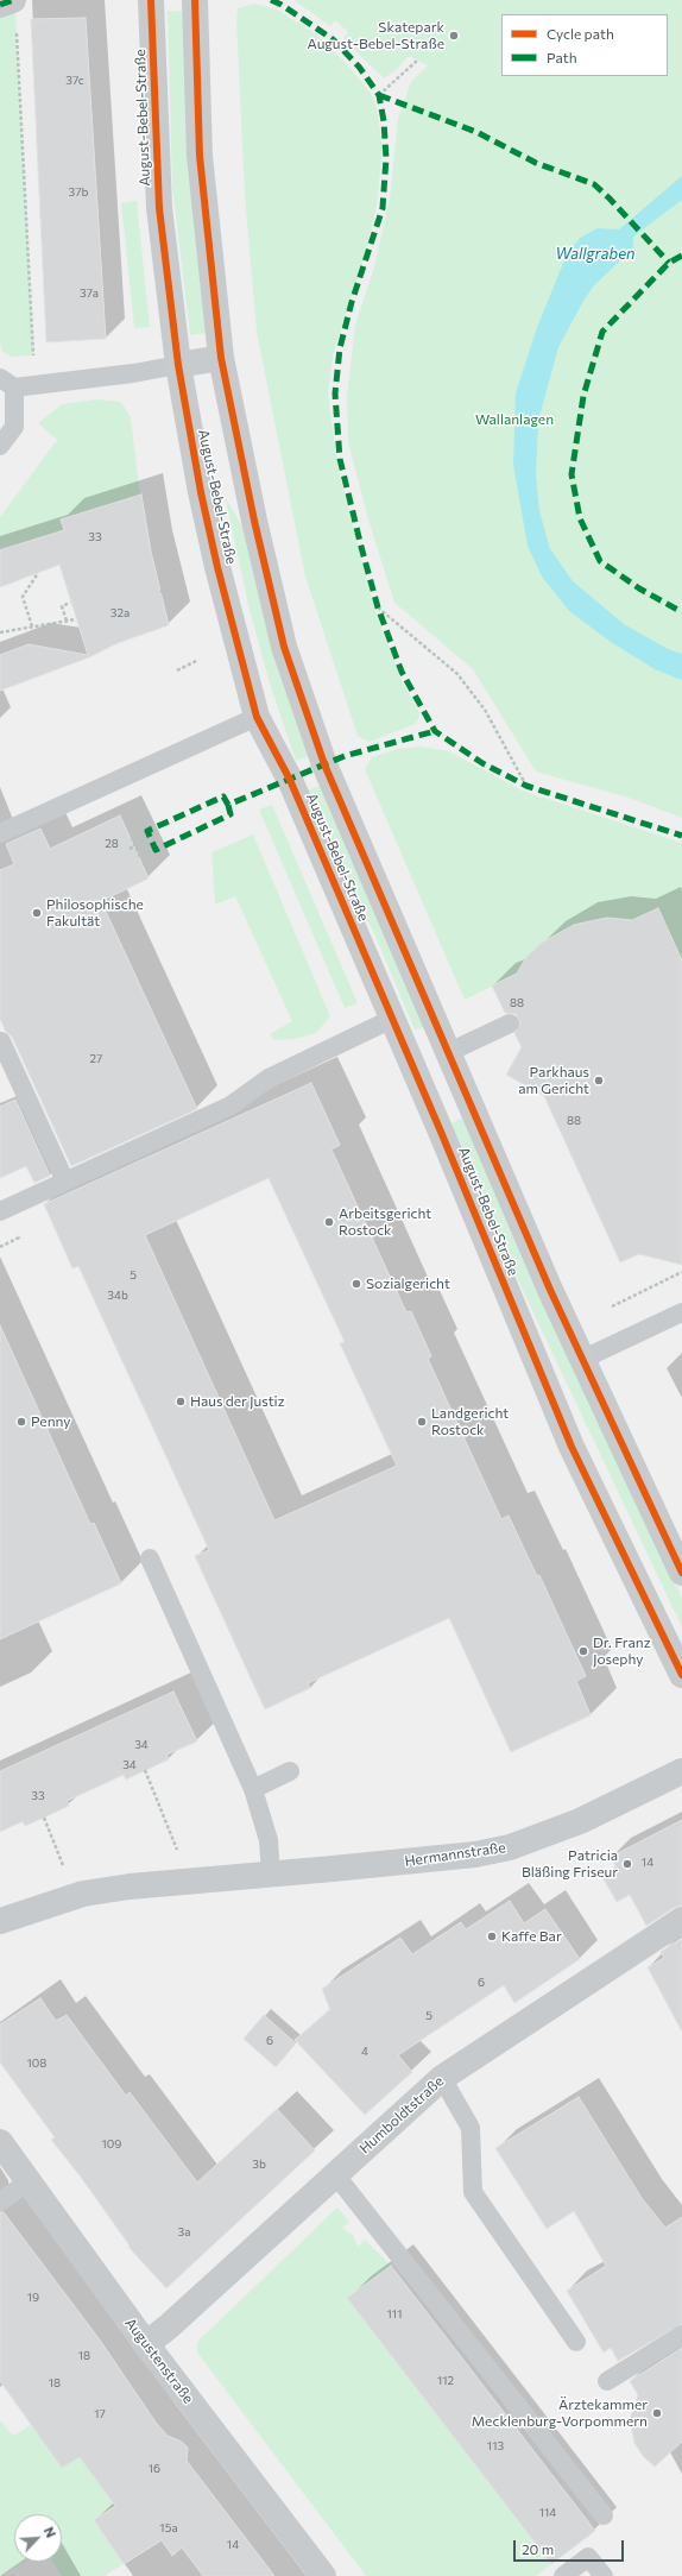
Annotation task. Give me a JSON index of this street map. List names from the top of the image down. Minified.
{"streets":{"main road":["August-Bebel-Straße"],"street":["Hermannstraße","Humboldtstraße","Augustenstraße"]},"crossings":[["Humboldtstraße","Augustenstraße"]],"water":["Wallgraben"],"parks":["Wallanlagen"],"places":["Skatepark August-Bebel-Straße","Philosophische Fakultät","Parkhaus am Gericht","Arbeitsgericht Rostock","Sozialgericht","Haus der Justiz","Penny","Landgericht Rostock","Dr. Franz Josephy","Patricia Bläßing Friseur","Kaffe Bar","Ärztekammer Mecklenburg-Vorpommern"],"house_numbers":["37c","37b","37a","33","32a","28","88","27","88","5","34b","34","34","33","14","6","5","6","4","108","109","3b","3a","19","111","18","112","18","17","113","16","114","15a","14"],"legend":["Cycle path","Path"],"scale_bar":"20 m","north":"top right"}
